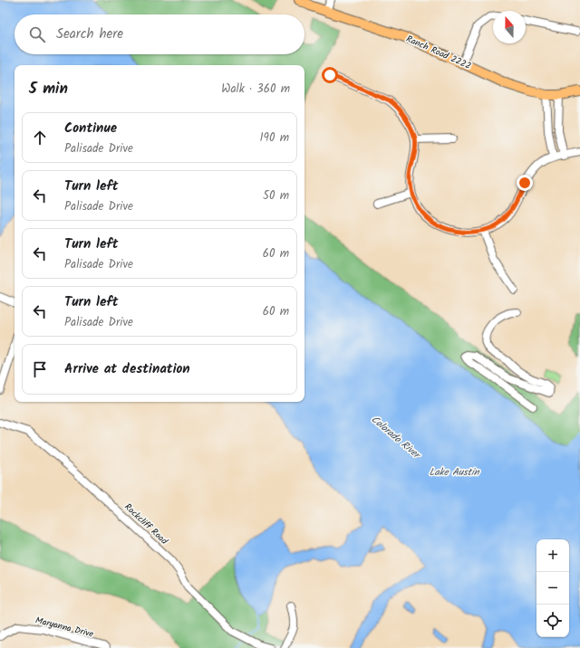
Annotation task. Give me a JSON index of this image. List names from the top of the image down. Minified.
{"streets":{"main road":["Ranch Road 2222"],"street":["Rockcliff Road","Maryanna Drive"]},"water":["Colorado River","Lake Austin"],"north":"top","page":{"search":"Search here","heading":["5 min","Walk · 360 m"],"list":[["Continue","Palisade Drive","190 m"],["Turn left","Palisade Drive","50 m"],["Turn left","Palisade Drive","60 m"],["Turn left","Palisade Drive","60 m"],"Arrive at destination"],"map_buttons":["+","−"]}}
